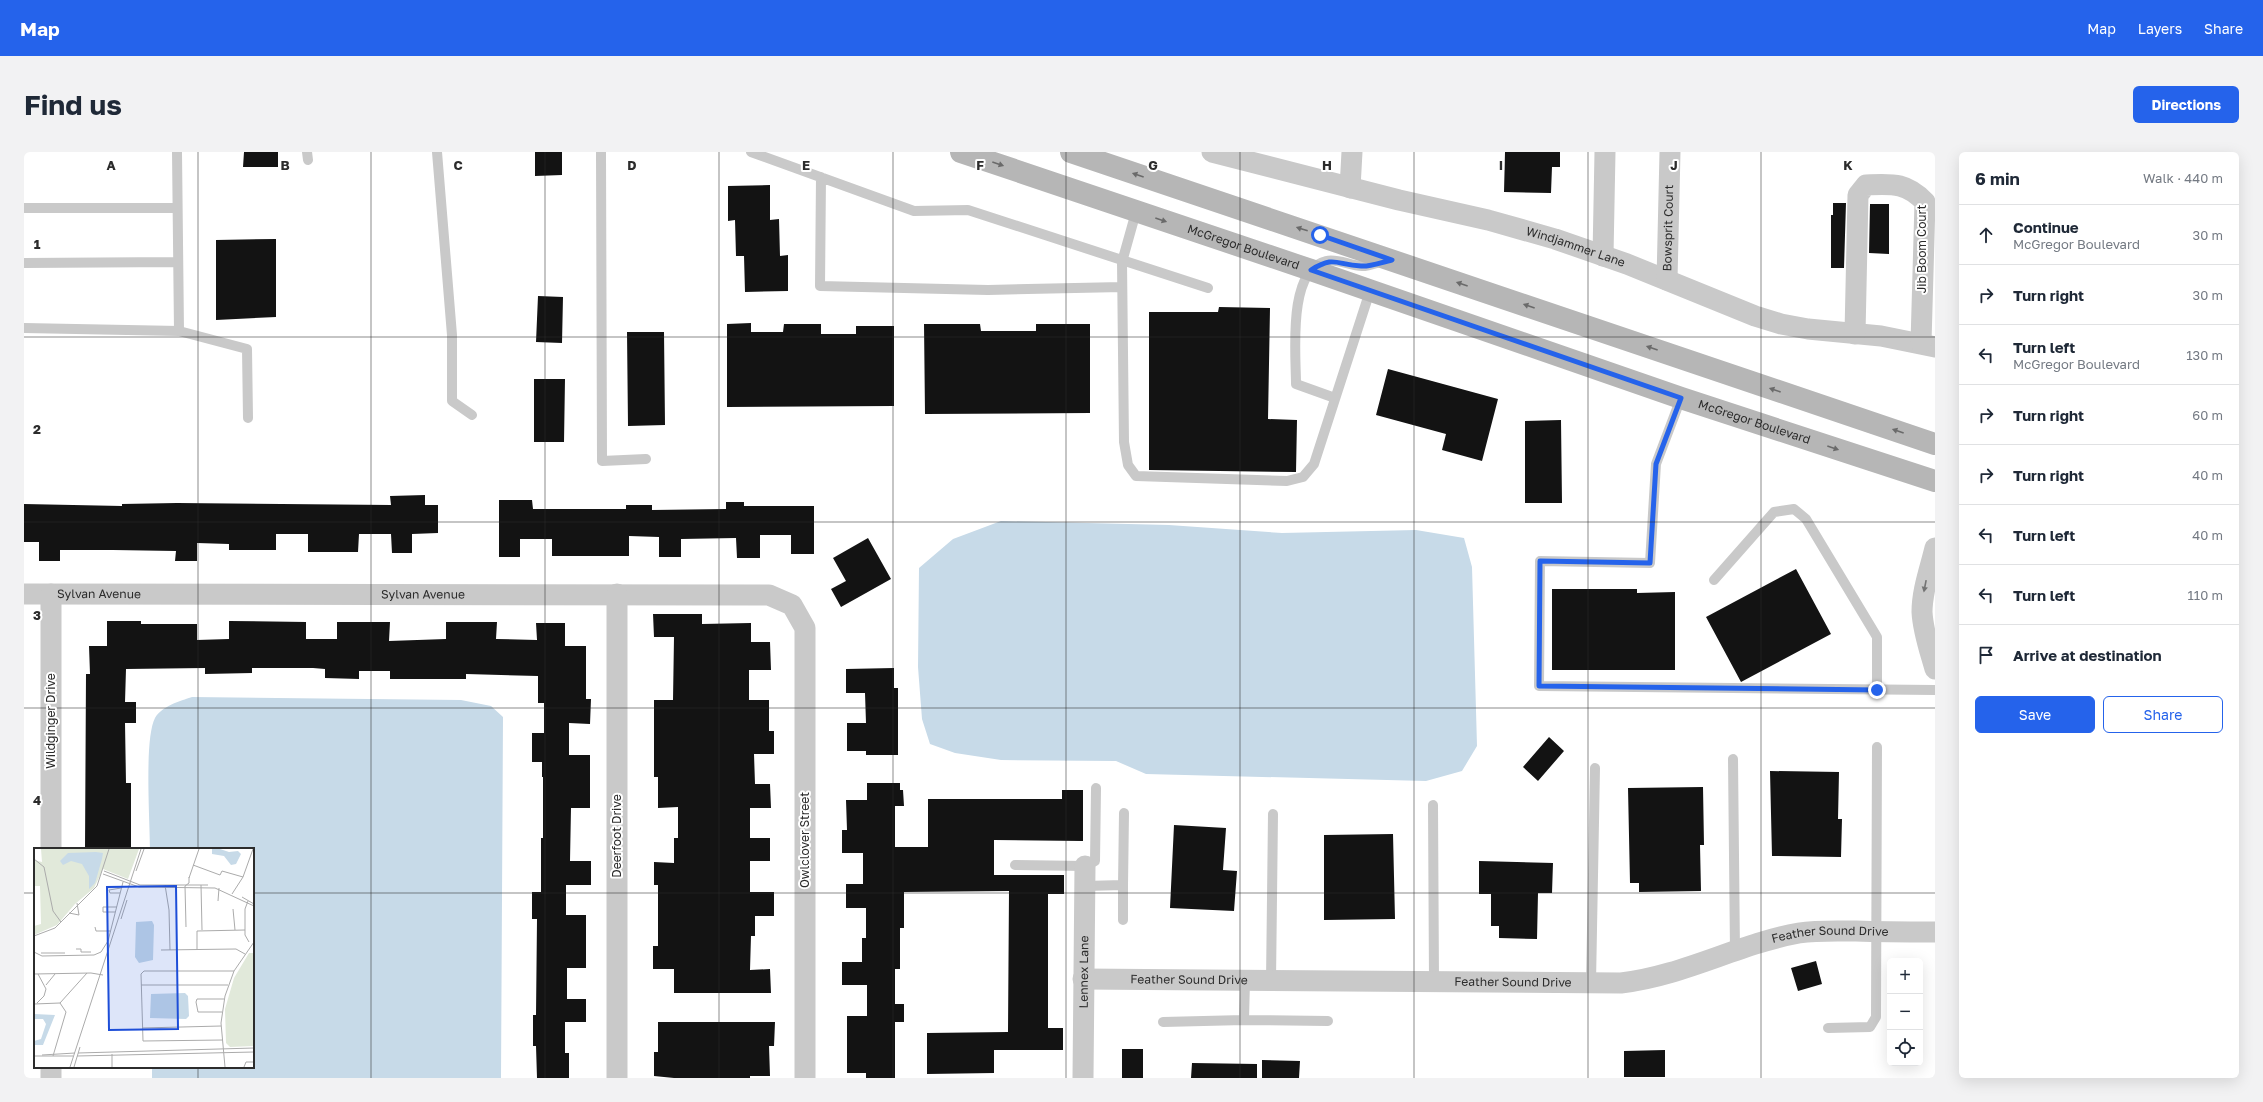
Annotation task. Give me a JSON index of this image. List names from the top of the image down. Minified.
{"streets":{"main road":["McGregor Boulevard"],"street":["Bowsprit Court","Windjammer Lane","Jib Boom Court","Sylvan Avenue","Wildginger Drive","Deerfoot Drive","Owlclover Street","Feather Sound Drive","Lennex Lane"]},"crossings":[["Bowsprit Court","Windjammer Lane"],["Windjammer Lane","Jib Boom Court"],["Sylvan Avenue","Wildginger Drive"],["Sylvan Avenue","Deerfoot Drive"],["Sylvan Avenue","Owlclover Street"],["Feather Sound Drive","Lennex Lane"]],"page":{"header":"Map","nav":["Map","Layers","Share"],"buttons":["Directions",["Save","Share"]],"title":"Find us","heading":["6 min","Walk · 440 m"],"list":[["Continue","McGregor Boulevard","30 m"],["Turn right","30 m"],["Turn left","McGregor Boulevard","130 m"],["Turn right","60 m"],["Turn right","40 m"],["Turn left","40 m"],["Turn left","110 m"],"Arrive at destination"],"map_buttons":["+","−"]},"grid":{"columns":["A","B","C","D","E","F","G","H","I","J","K"],"rows":["1","2","3","4"]}}
